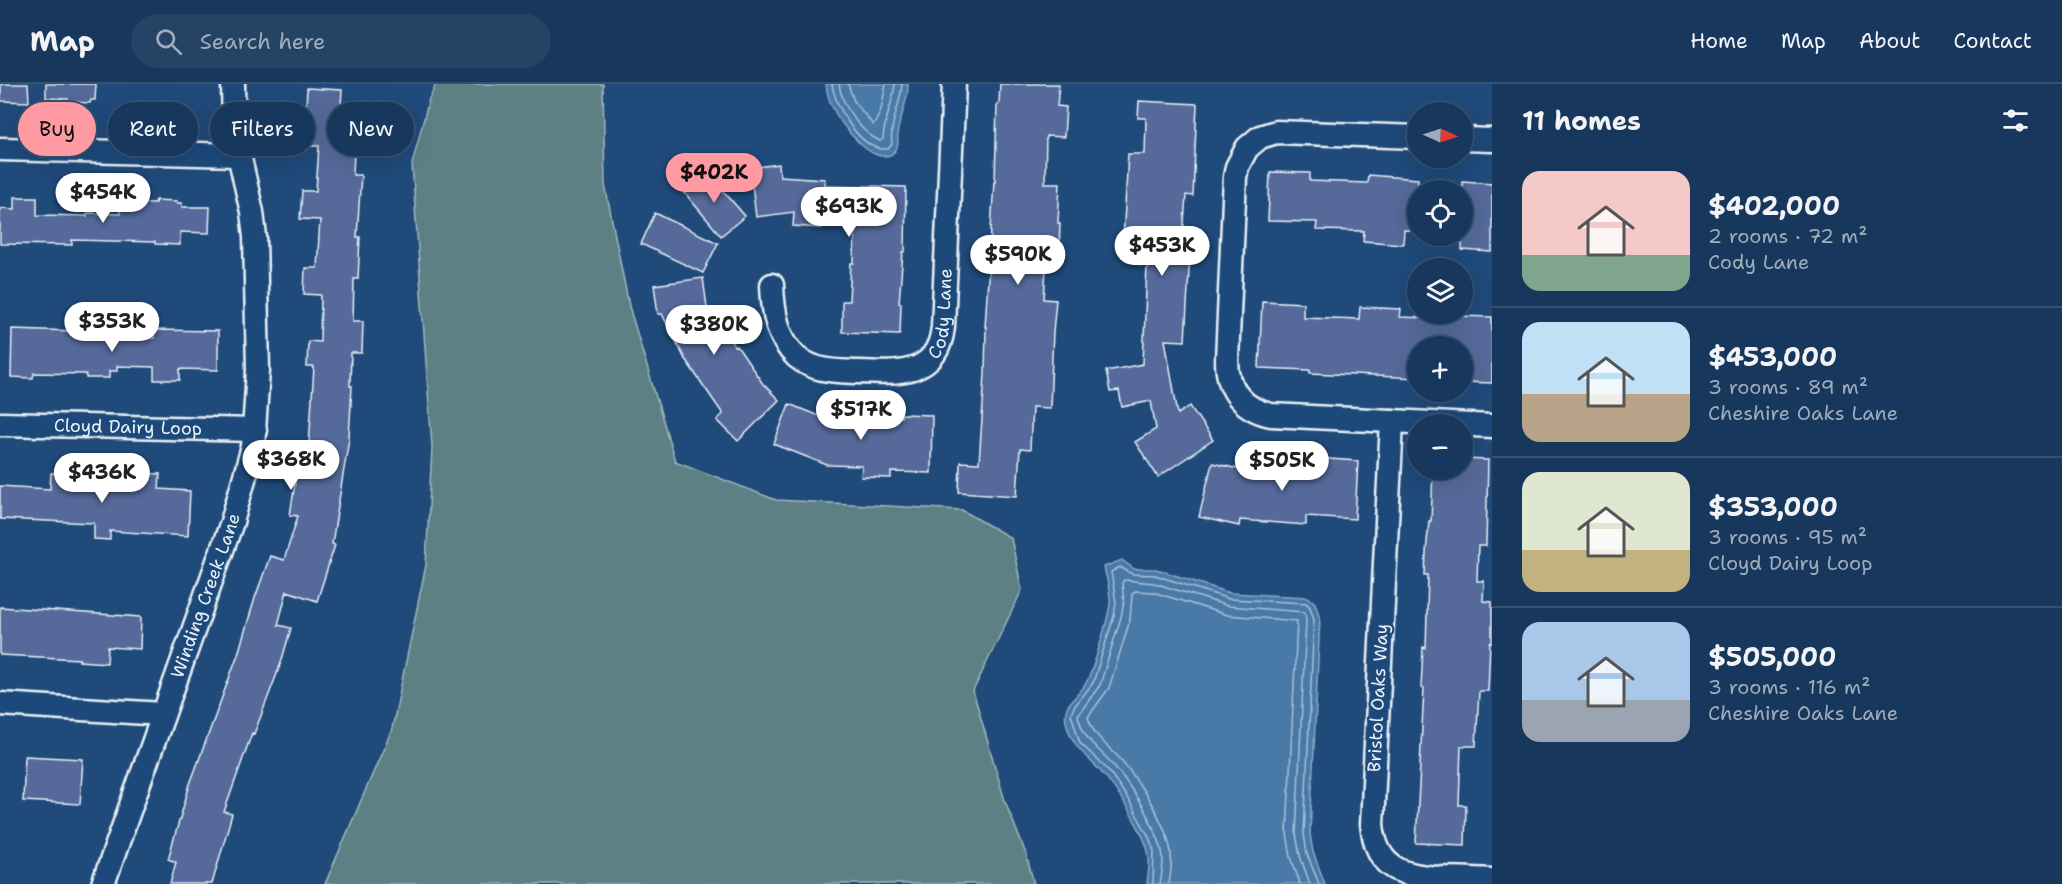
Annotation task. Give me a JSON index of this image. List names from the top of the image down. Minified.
{"streets":{"street":["Cody Lane","Cloyd Dairy Loop","Winding Creek Lane","Bristol Oaks Way"]},"crossings":[["Cloyd Dairy Loop","Winding Creek Lane"]],"north":"right","page":{"header":"Map","search":"Search here","nav":["Home","Map","About","Contact"],"heading":"11 homes","map_buttons":["+","−"],"chip":["Buy","Rent","Filters","New"],"price":["$402K","$454K","$693K","$453K","$590K","$353K","$380K","$517K","$368K","$505K","$436K"],"list":[{"name":"$402,000","note":"2 rooms · 72 m² · Cody Lane"},{"name":"$453,000","note":"3 rooms · 89 m² · Cheshire Oaks Lane"},{"name":"$353,000","note":"3 rooms · 95 m² · Cloyd Dairy Loop"},{"name":"$505,000","note":"3 rooms · 116 m² · Cheshire Oaks Lane"}]}}
